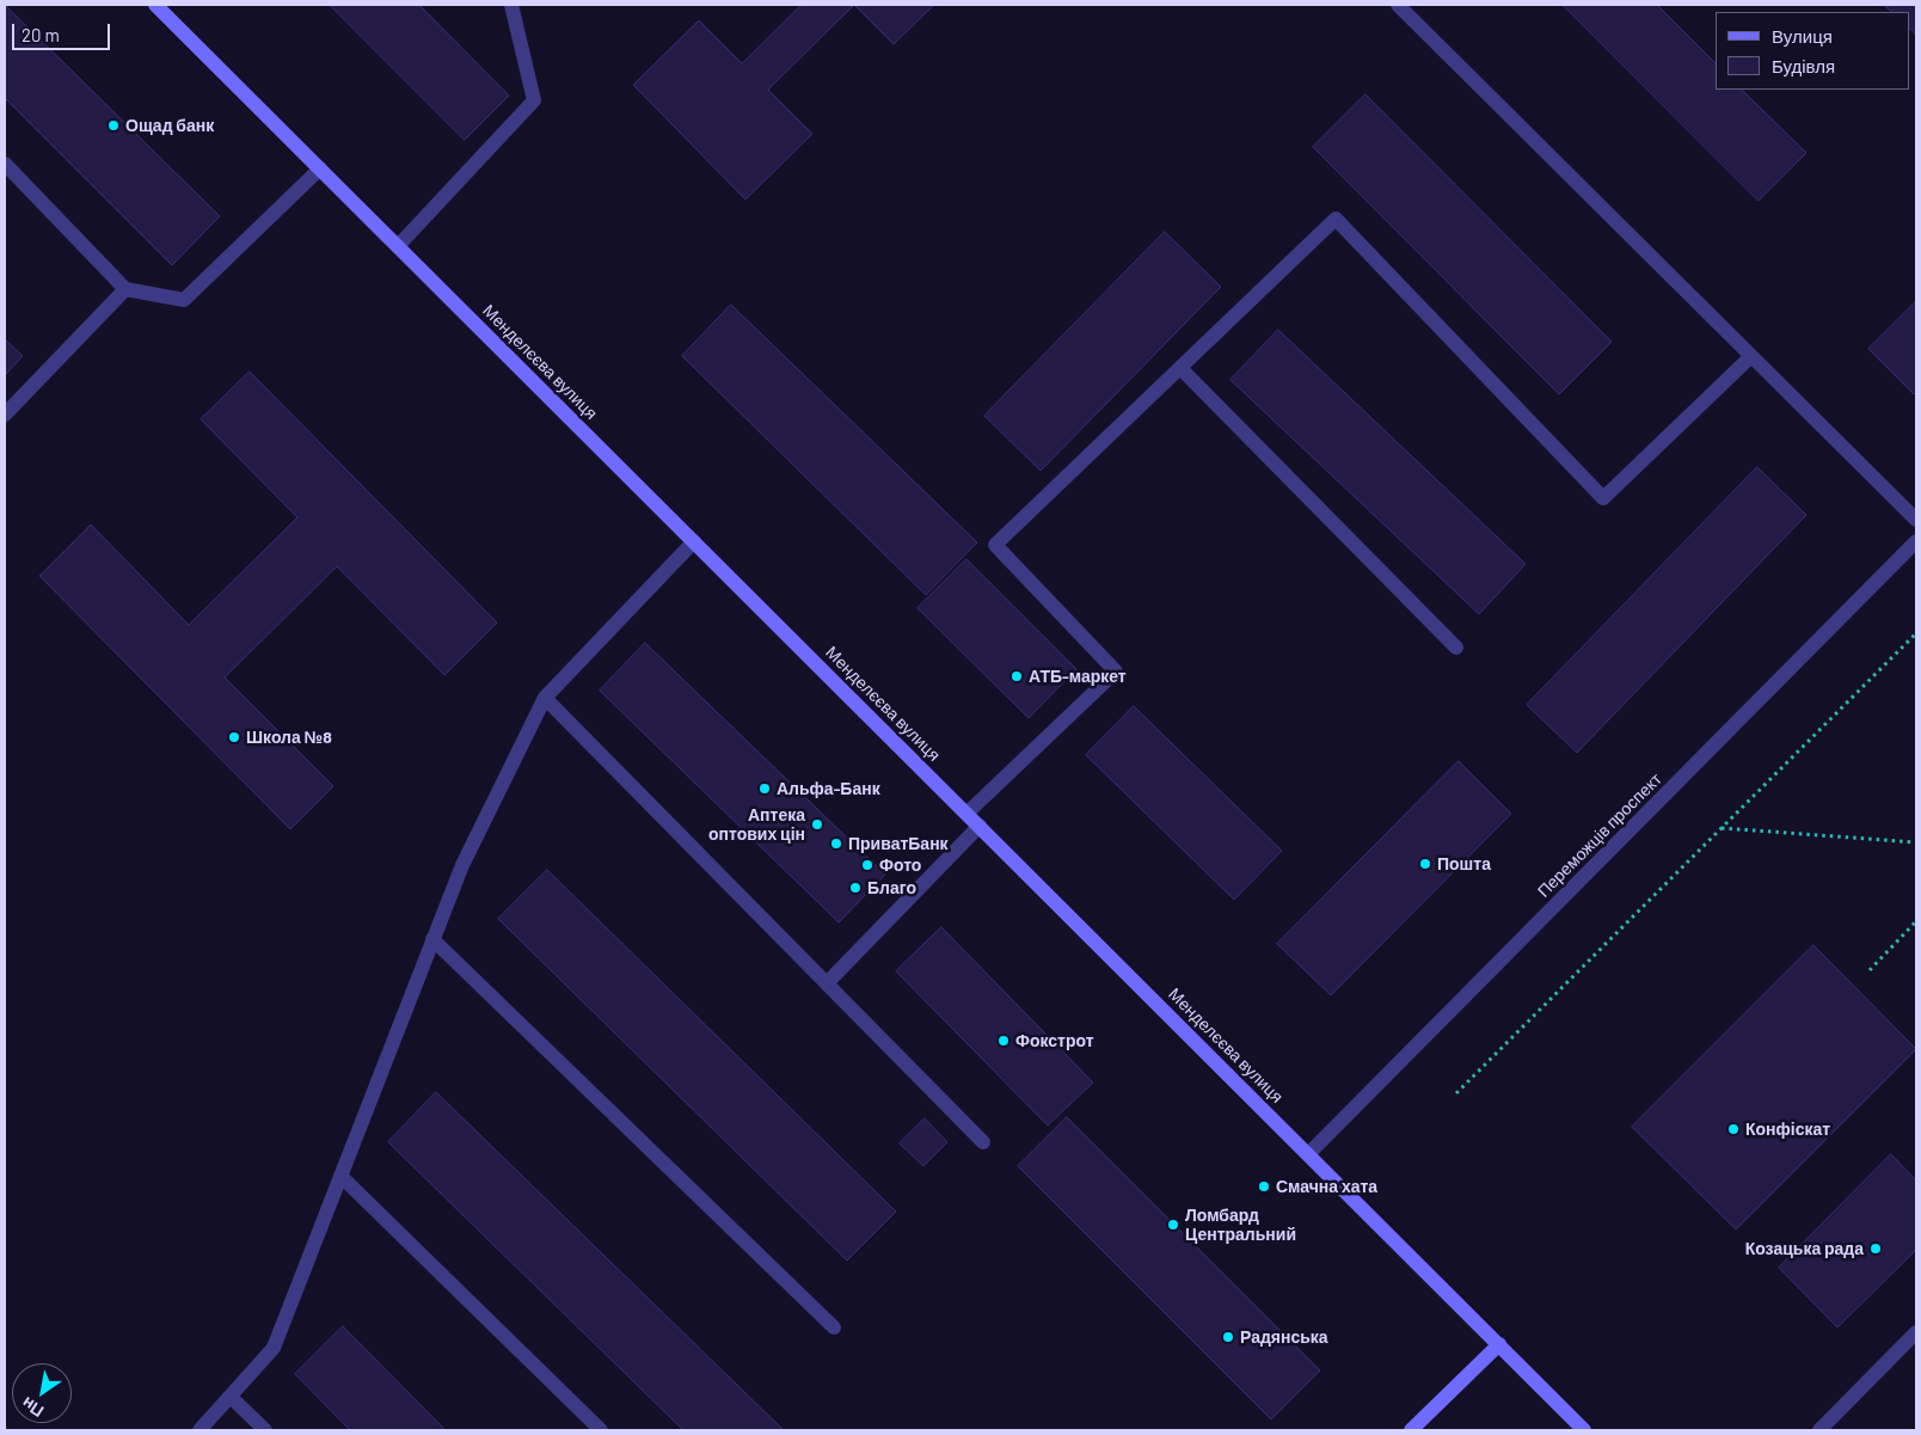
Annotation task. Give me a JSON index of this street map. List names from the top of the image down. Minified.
{"streets":{"street":["Менделєєва вулиця","Переможців проспект"]},"crossings":[["Менделєєва вулиця","Переможців проспект"]],"places":["Ощад банк","АТБ-маркет","Школа №8","Альфа-Банк","Аптека оптових цін","ПриватБанк","Пошта","Фото","Благо","Фокстрот","Конфіскат","Смачна хата","Ломбард Центральний","Козацька рада","Радянська"],"legend":["Вулиця","Будівля"],"scale_bar":"20 m","north":"bottom left"}
